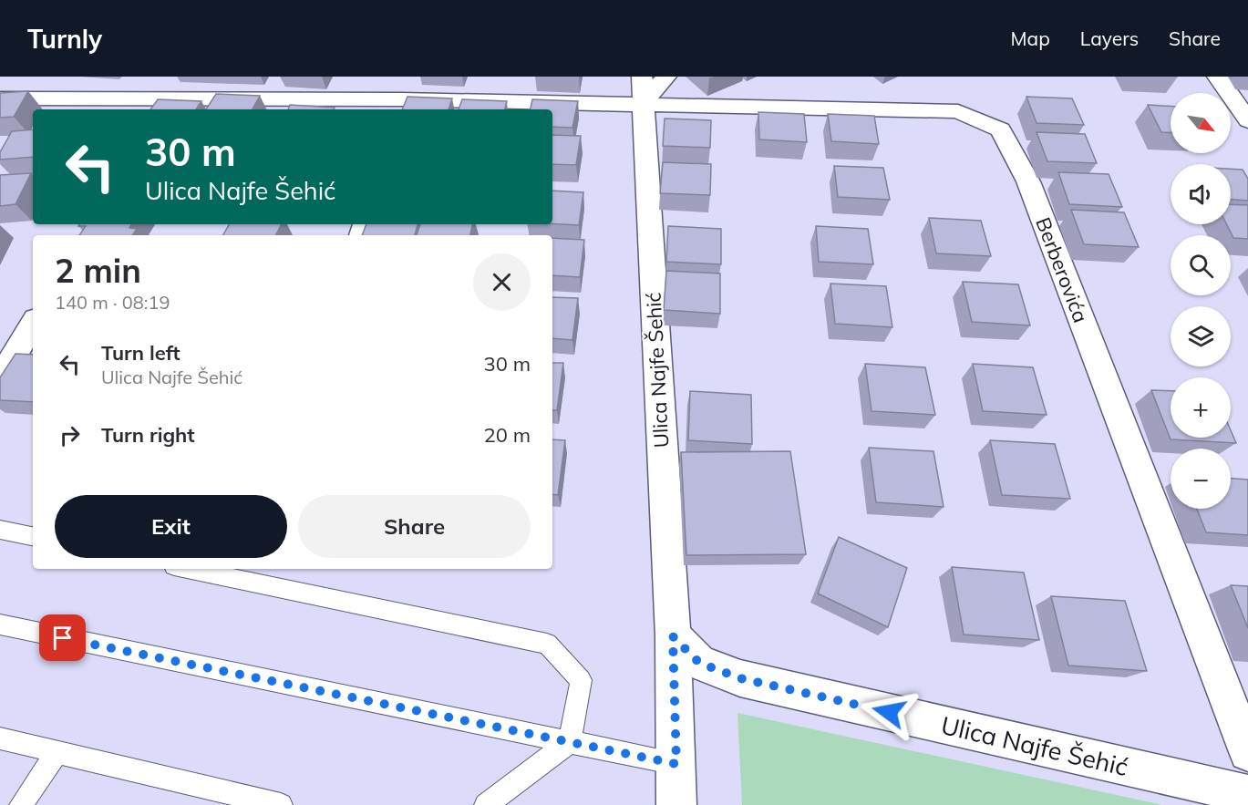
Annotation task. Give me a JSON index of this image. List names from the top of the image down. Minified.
{"streets":{"street":["Berberovića","Ulica Najfe Šehić"]},"crossings":[["Berberovića","Ulica Najfe Šehić"]],"north":"bottom right","page":{"header":"Turnly","nav":["Map","Layers","Share"],"map_buttons":["+","−"],"turn":["30 m","Ulica Najfe Šehić"],"heading":["2 min","140 m · 08:19"],"list":[{"name":"Turn left","note":"Ulica Najfe Šehić","value":"30 m"},{"name":"Turn right","value":"20 m"}],"buttons":["Exit","Share"]}}
